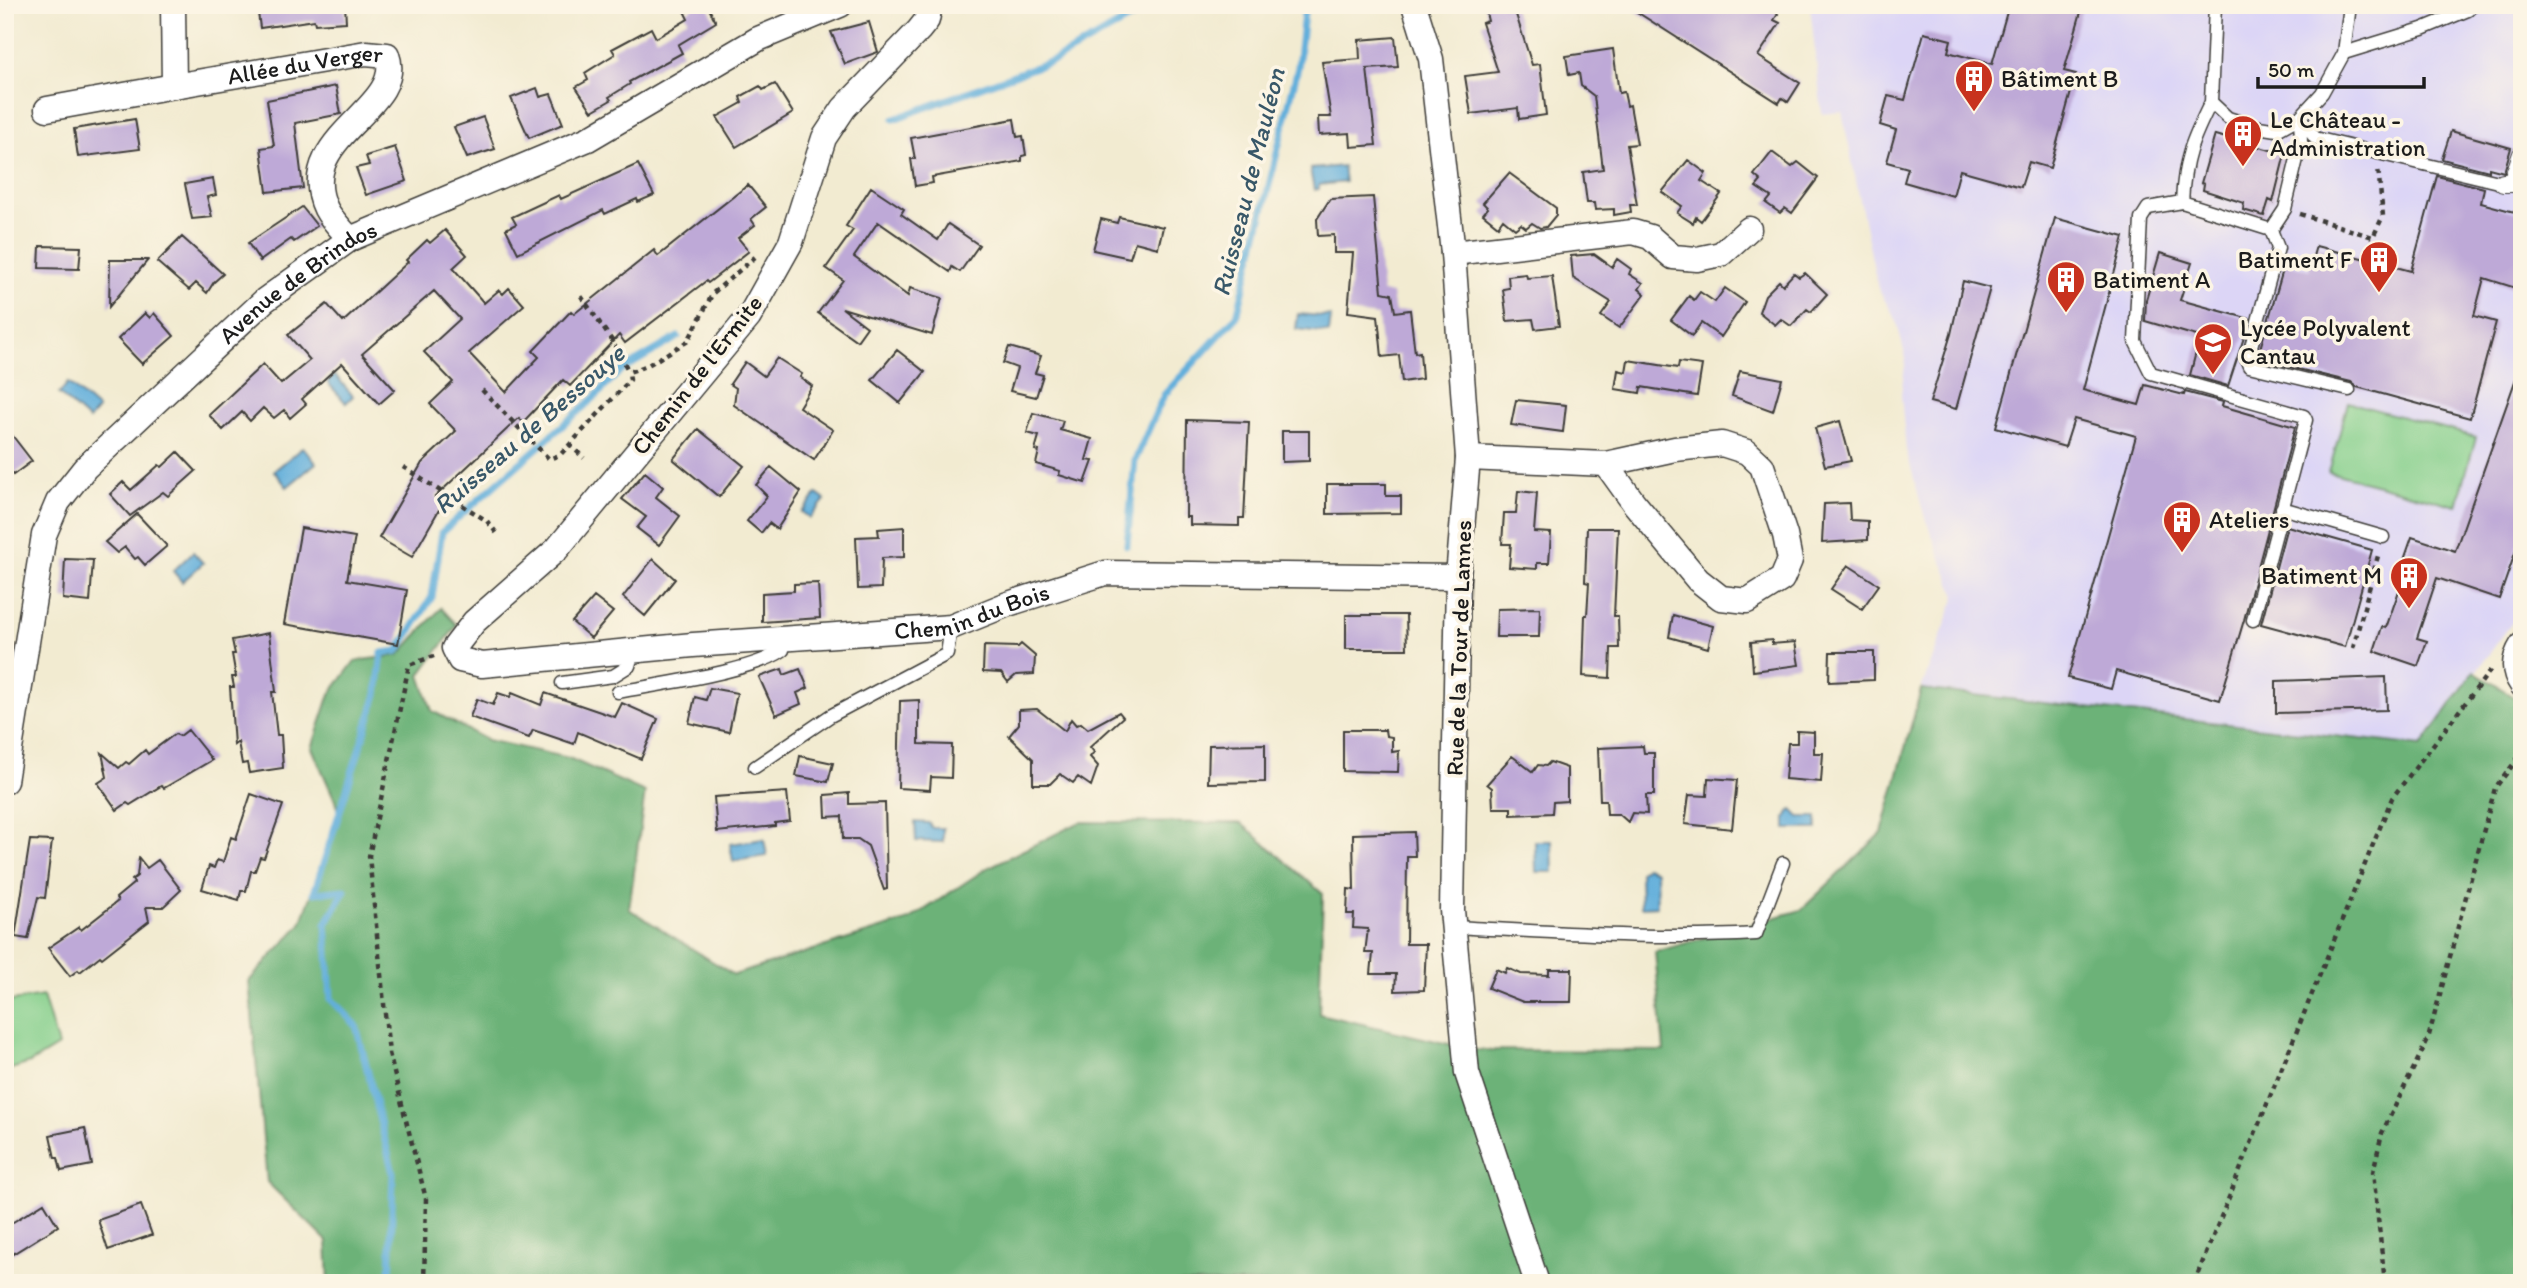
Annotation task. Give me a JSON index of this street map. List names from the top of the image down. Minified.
{"streets":{"street":["Allée du Verger","Avenue de Brindos","Chemin de l'Ermite","Chemin du Bois","Rue de la Tour de Lannes"]},"crossings":[["Allée du Verger","Avenue de Brindos"],["Chemin de l'Ermite","Chemin du Bois"],["Chemin du Bois","Rue de la Tour de Lannes"]],"water":["Ruisseau de Mauléon","Ruisseau de Bessouye"],"places":{"building":["Bâtiment B","Le Château - Administration","Batiment F","Batiment A","Ateliers","Batiment M"],"school or university":["Lycée Polyvalent Cantau"]},"scale_bar":"50 m"}
